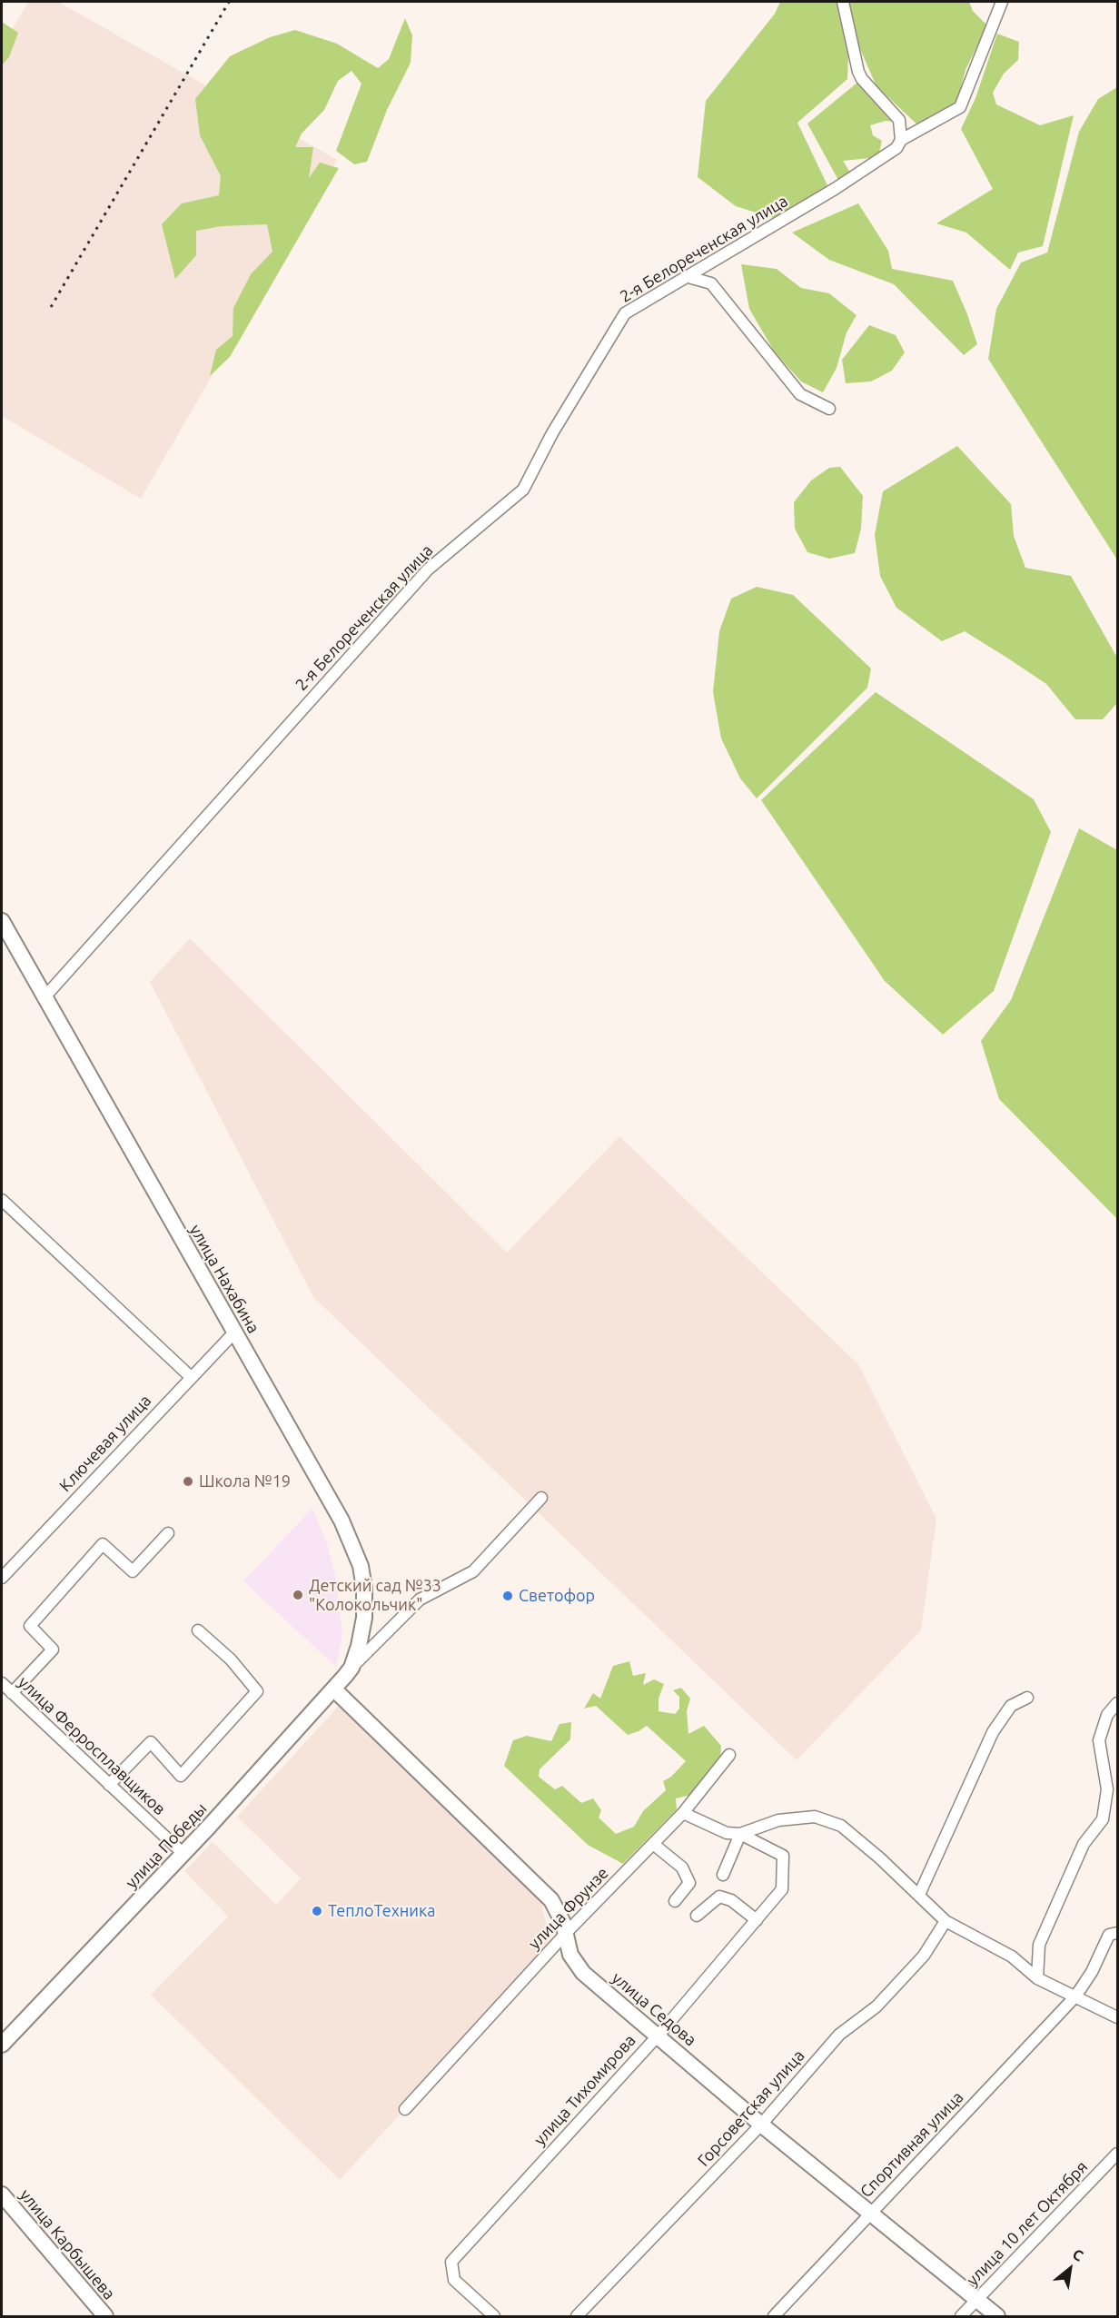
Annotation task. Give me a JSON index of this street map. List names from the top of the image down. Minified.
{"streets":{"main road":["улица Нахабина","улица Победы","улица Седова","улица Карбышева"],"street":["2-я Белореченская улица","Ключевая улица","улица Ферросплавщиков","улица Фрунзе","улица Тихомирова","Горсоветская улица","Спортивная улица","улица 10 лет Октября"]},"crossings":[["2-я Белореченская улица","улица Нахабина"],["улица Нахабина","Ключевая улица"],["улица Нахабина","улица Победы"],["улица Ферросплавщиков","улица Победы"],["улица Победы","улица Седова"],["улица Фрунзе","улица Седова"],["улица Седова","улица Тихомирова"],["улица Седова","Горсоветская улица"],["улица Седова","Спортивная улица"],["улица Седова","улица 10 лет Октября"]],"places":["Школа №19","Детский сад №33 \"Колокольчик\"","Светофор","ТеплоТехника"],"north":"top right"}
